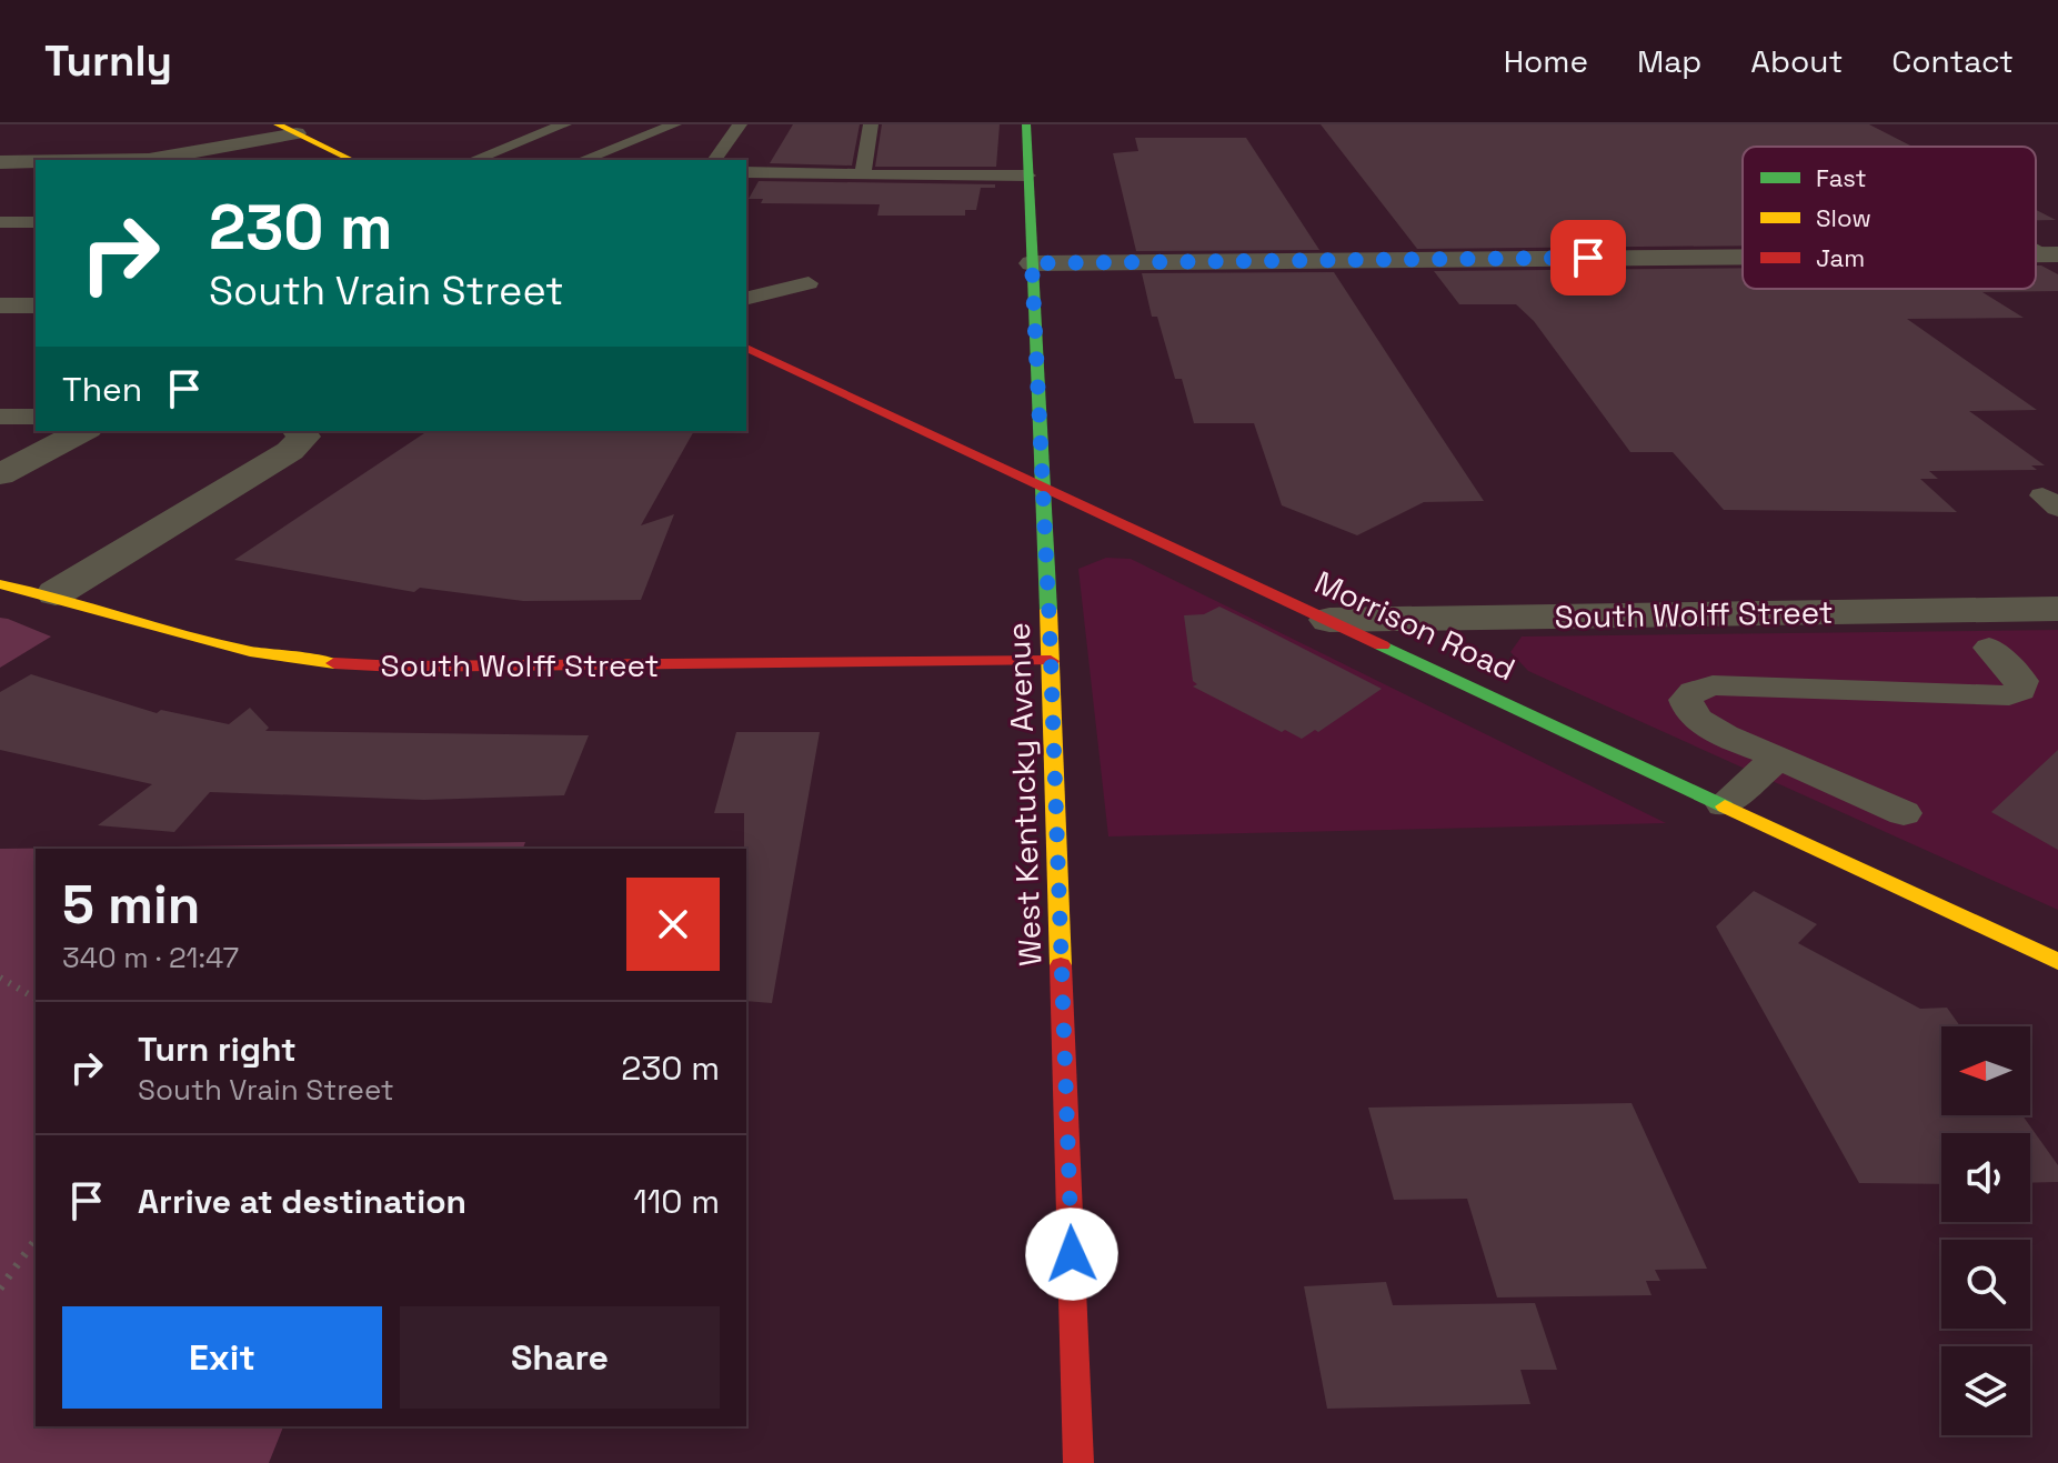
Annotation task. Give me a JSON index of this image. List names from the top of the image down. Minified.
{"streets":{"street":["South Wolff Street","Morrison Road","West Kentucky Avenue"]},"crossings":[["South Wolff Street","Morrison Road"],["South Wolff Street","West Kentucky Avenue"],["Morrison Road","West Kentucky Avenue"]],"legend":["Fast","Slow","Jam"],"north":"left","page":{"header":"Turnly","nav":["Home","Map","About","Contact"],"turn":["230 m","South Vrain Street"],"then":"Then","heading":["5 min","340 m · 21:47"],"list":[{"name":"Turn right","note":"South Vrain Street","value":"230 m"},{"name":"Arrive at destination","value":"110 m"}],"buttons":["Exit","Share"]}}
